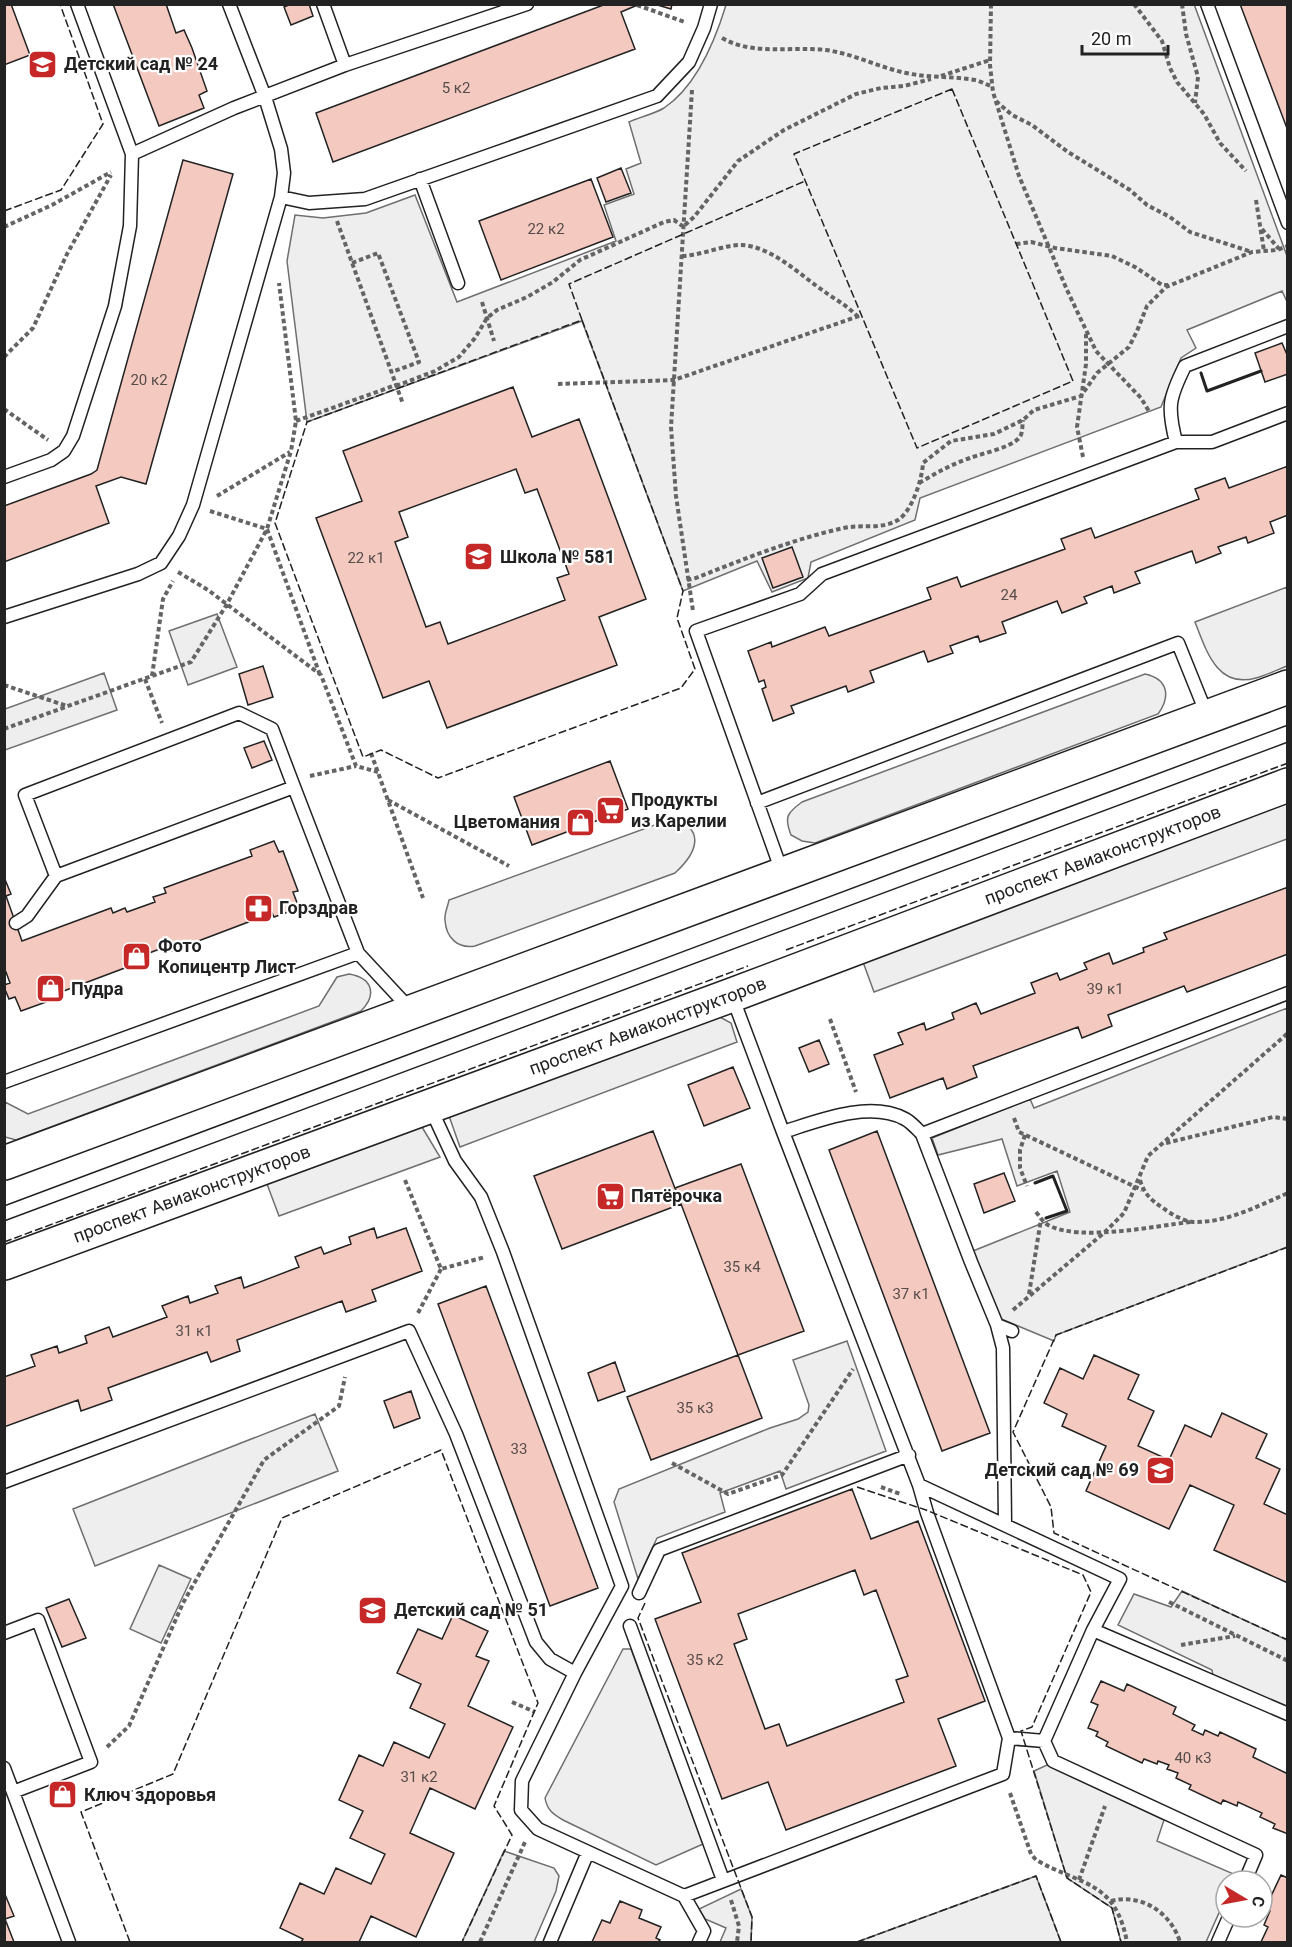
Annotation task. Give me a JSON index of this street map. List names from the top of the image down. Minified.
{"streets":{"street":["проспект Авиаконструкторов"]},"places":{"school or university":["Детский сад № 24","Школа № 581","Детский сад № 69","Детский сад № 51"],"supermarket":["Продукты из Карелии","Пятёрочка"],"shop":["Цветомания","Фото Копицентр Лист","Пудра","Ключ здоровья"],"pharmacy":["Горздрав"]},"house_numbers":["5 к2","22 к2","20 к2","22 к1","24","39 к1","35 к4","37 к1","31 к1","35 к3","33","35 к2","40 к3","31 к2"],"scale_bar":"20 m","north":"right"}
